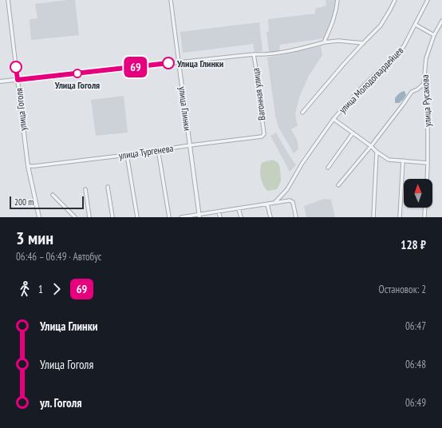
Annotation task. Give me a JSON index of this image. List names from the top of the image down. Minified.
{"streets":{"street":["улица Молодогвардейцев","Вагонная улица","улица Русакова","улица Глинки","улица Гоголя","улица Тургенева"]},"crossings":[["Вагонная улица","улица Тургенева"],["улица Глинки","улица Тургенева"],["улица Гоголя","улица Тургенева"]],"places":["Улица Глинки","Улица Гоголя"],"lines":["bus line 69"],"scale_bar":"200 m","north":"top","page":{"on_map":"69","scale":"200 m","heading":["3 мин","06:46 – 06:49 · Автобус","128 ₽"],"legs":["1","69","Остановок: 2"],"list":[{"name":"Улица Глинки","value":"06:47"},{"name":"Улица Гоголя","value":"06:48"},{"name":"ул. Гоголя","value":"06:49"}]}}
